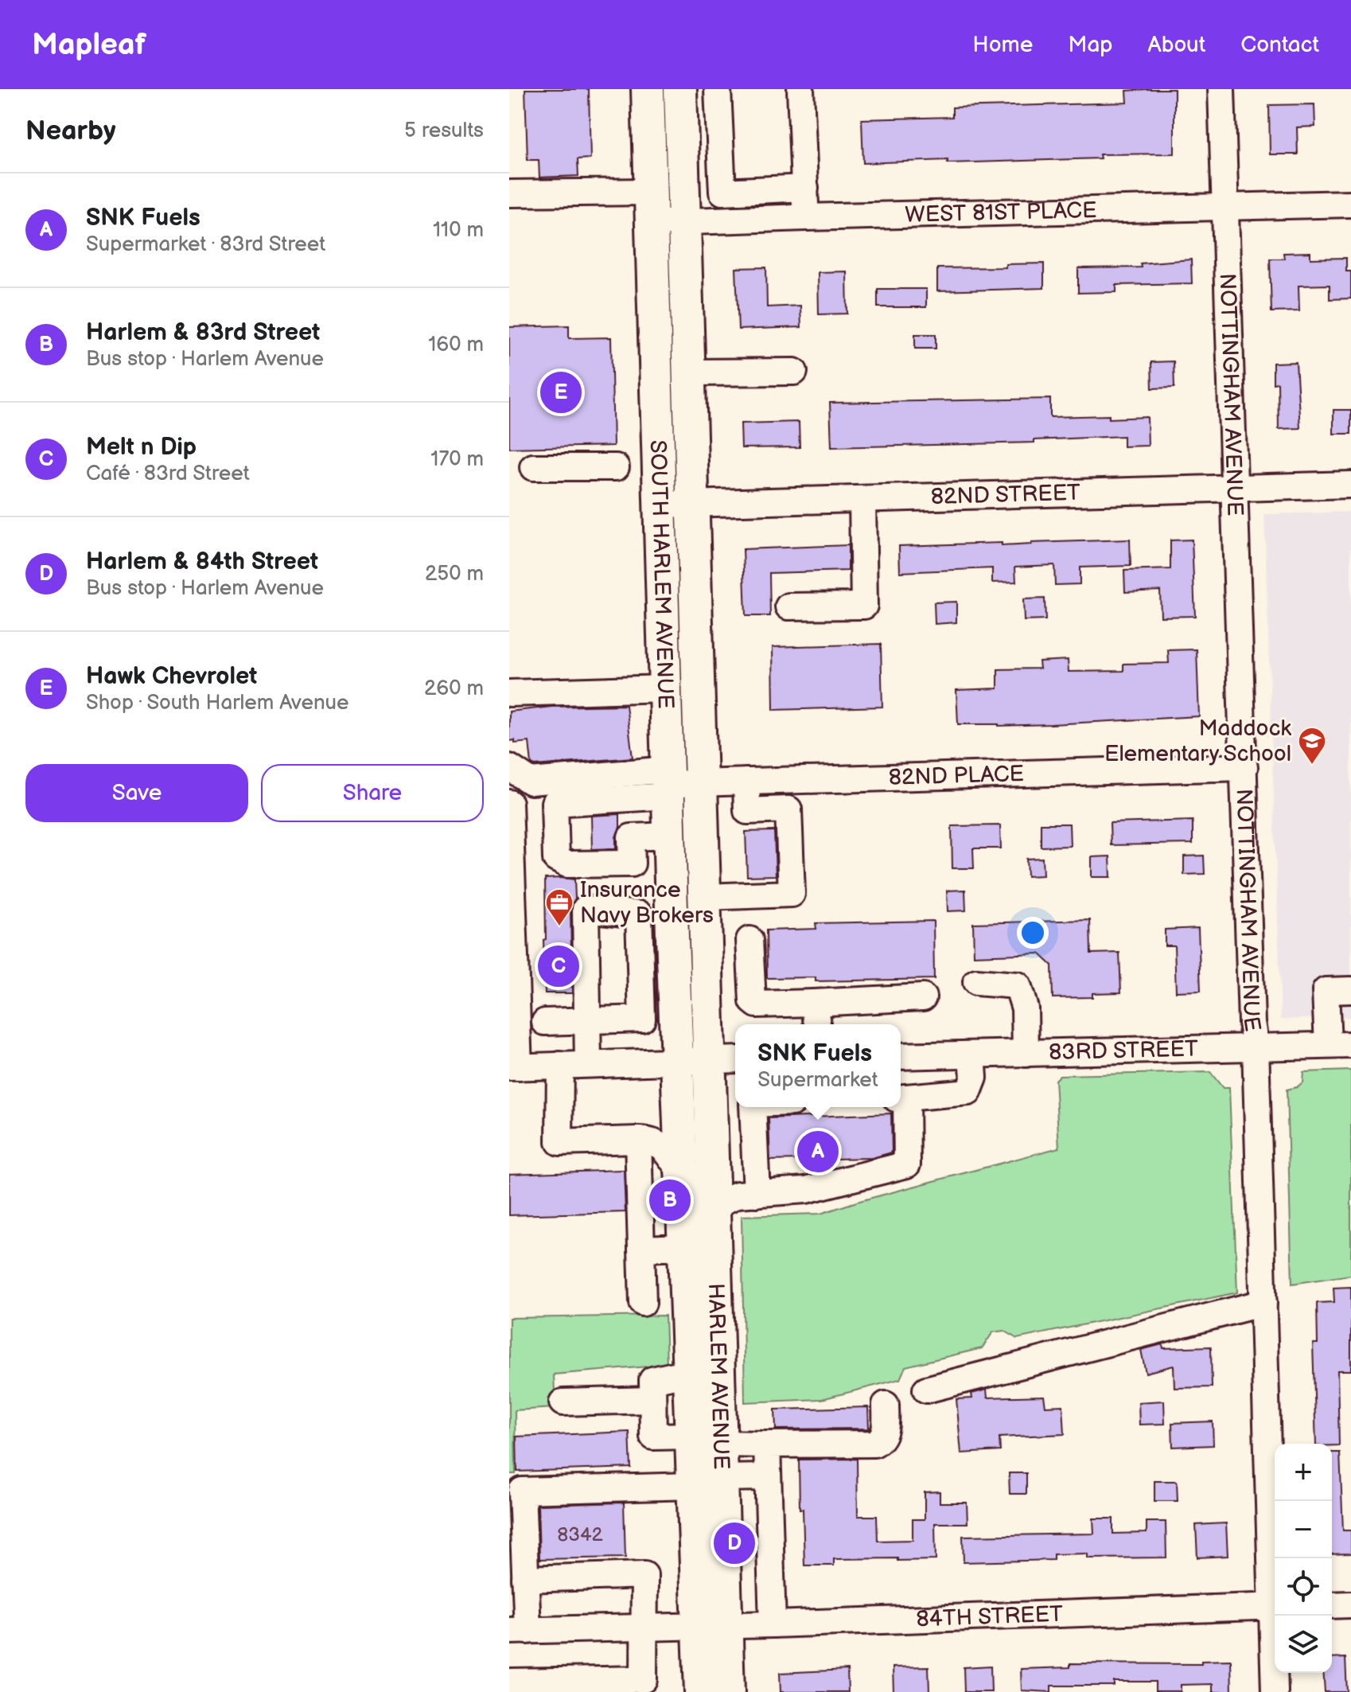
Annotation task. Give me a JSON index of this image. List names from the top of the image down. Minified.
{"streets":{"main road":["SOUTH HARLEM AVENUE","HARLEM AVENUE"],"street":["WEST 81ST PLACE","NOTTINGHAM AVENUE","82ND STREET","82ND PLACE","83RD STREET","84TH STREET"]},"crossings":[["WEST 81ST PLACE","NOTTINGHAM AVENUE"],["WEST 81ST PLACE","SOUTH HARLEM AVENUE"],["NOTTINGHAM AVENUE","82ND STREET"],["NOTTINGHAM AVENUE","82ND PLACE"],["NOTTINGHAM AVENUE","83RD STREET"],["82ND STREET","SOUTH HARLEM AVENUE"],["SOUTH HARLEM AVENUE","82ND PLACE"],["SOUTH HARLEM AVENUE","HARLEM AVENUE"],["HARLEM AVENUE","84TH STREET"]],"places":{"school or university":["Maddock Elementary School"],"office":["Insurance Navy Brokers"]},"house_numbers":["8342"],"page":{"header":"Mapleaf","nav":["Home","Map","About","Contact"],"heading":["Nearby","5 results"],"list":[{"mark":"A","name":"SNK Fuels","note":"Supermarket · 83rd Street","value":"110 m"},{"mark":"B","name":"Harlem & 83rd Street","note":"Bus stop · Harlem Avenue","value":"160 m"},{"mark":"C","name":"Melt n Dip","note":"Café · 83rd Street","value":"170 m"},{"mark":"D","name":"Harlem & 84th Street","note":"Bus stop · Harlem Avenue","value":"250 m"},{"mark":"E","name":"Hawk Chevrolet","note":"Shop · South Harlem Avenue","value":"260 m"}],"pins":["E","C","A","B","D"],"buttons":["Save","Share"],"popup":["SNK Fuels","Supermarket"],"map_buttons":["+","−"]}}
